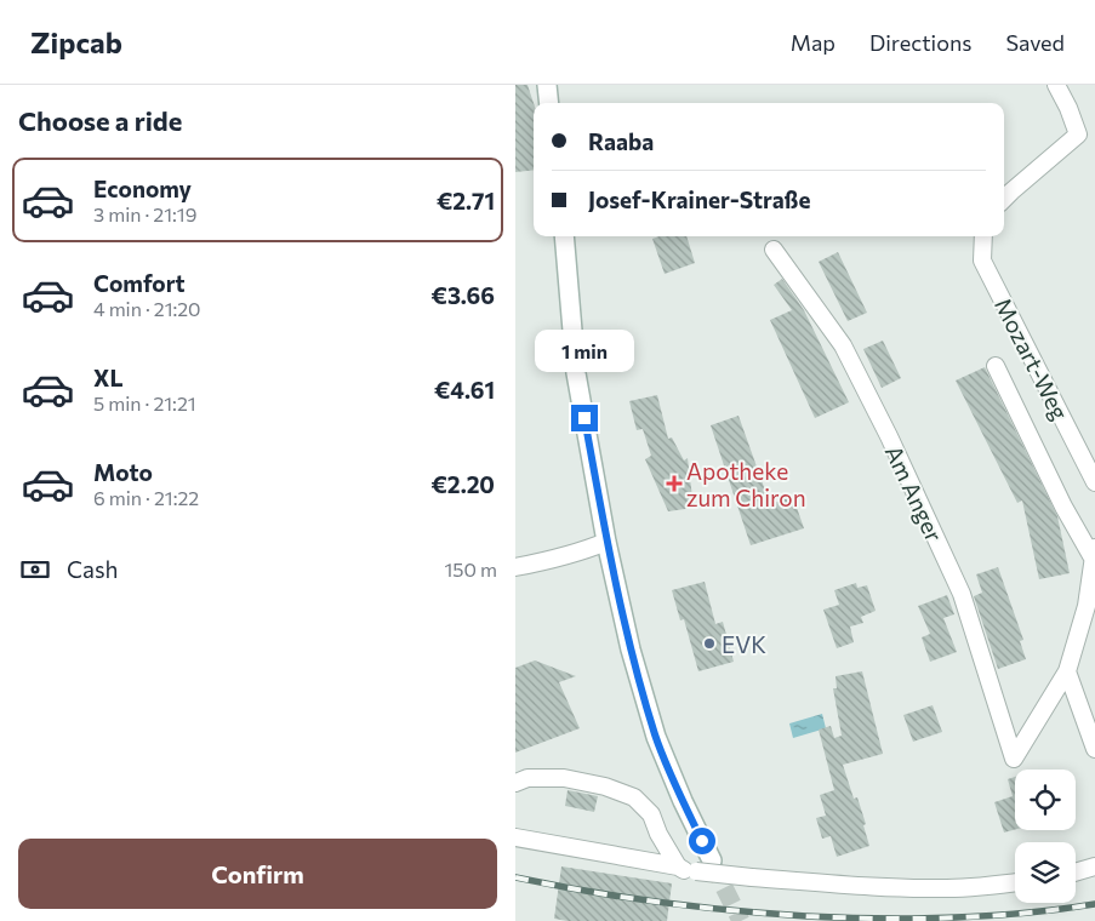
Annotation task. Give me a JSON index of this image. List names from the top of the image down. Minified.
{"streets":{"street":["Mozart-Weg","Am Anger"]},"places":{"health":["Apotheke zum Chiron"],"other":["EVK"]},"page":{"header":"Zipcab","nav":["Map","Directions","Saved"],"heading":"Choose a ride","banner":["Raaba","Josef-Krainer-Straße"],"list":[{"name":"Economy","note":"3 min · 21:19","value":"€2.71"},{"name":"Comfort","note":"4 min · 21:20","value":"€3.66"},{"name":"XL","note":"5 min · 21:21","value":"€4.61"},{"name":"Moto","note":"6 min · 21:22","value":"€2.20"}],"bubble":"1 min","pay":["Cash","150 m"],"buttons":"Confirm"}}
